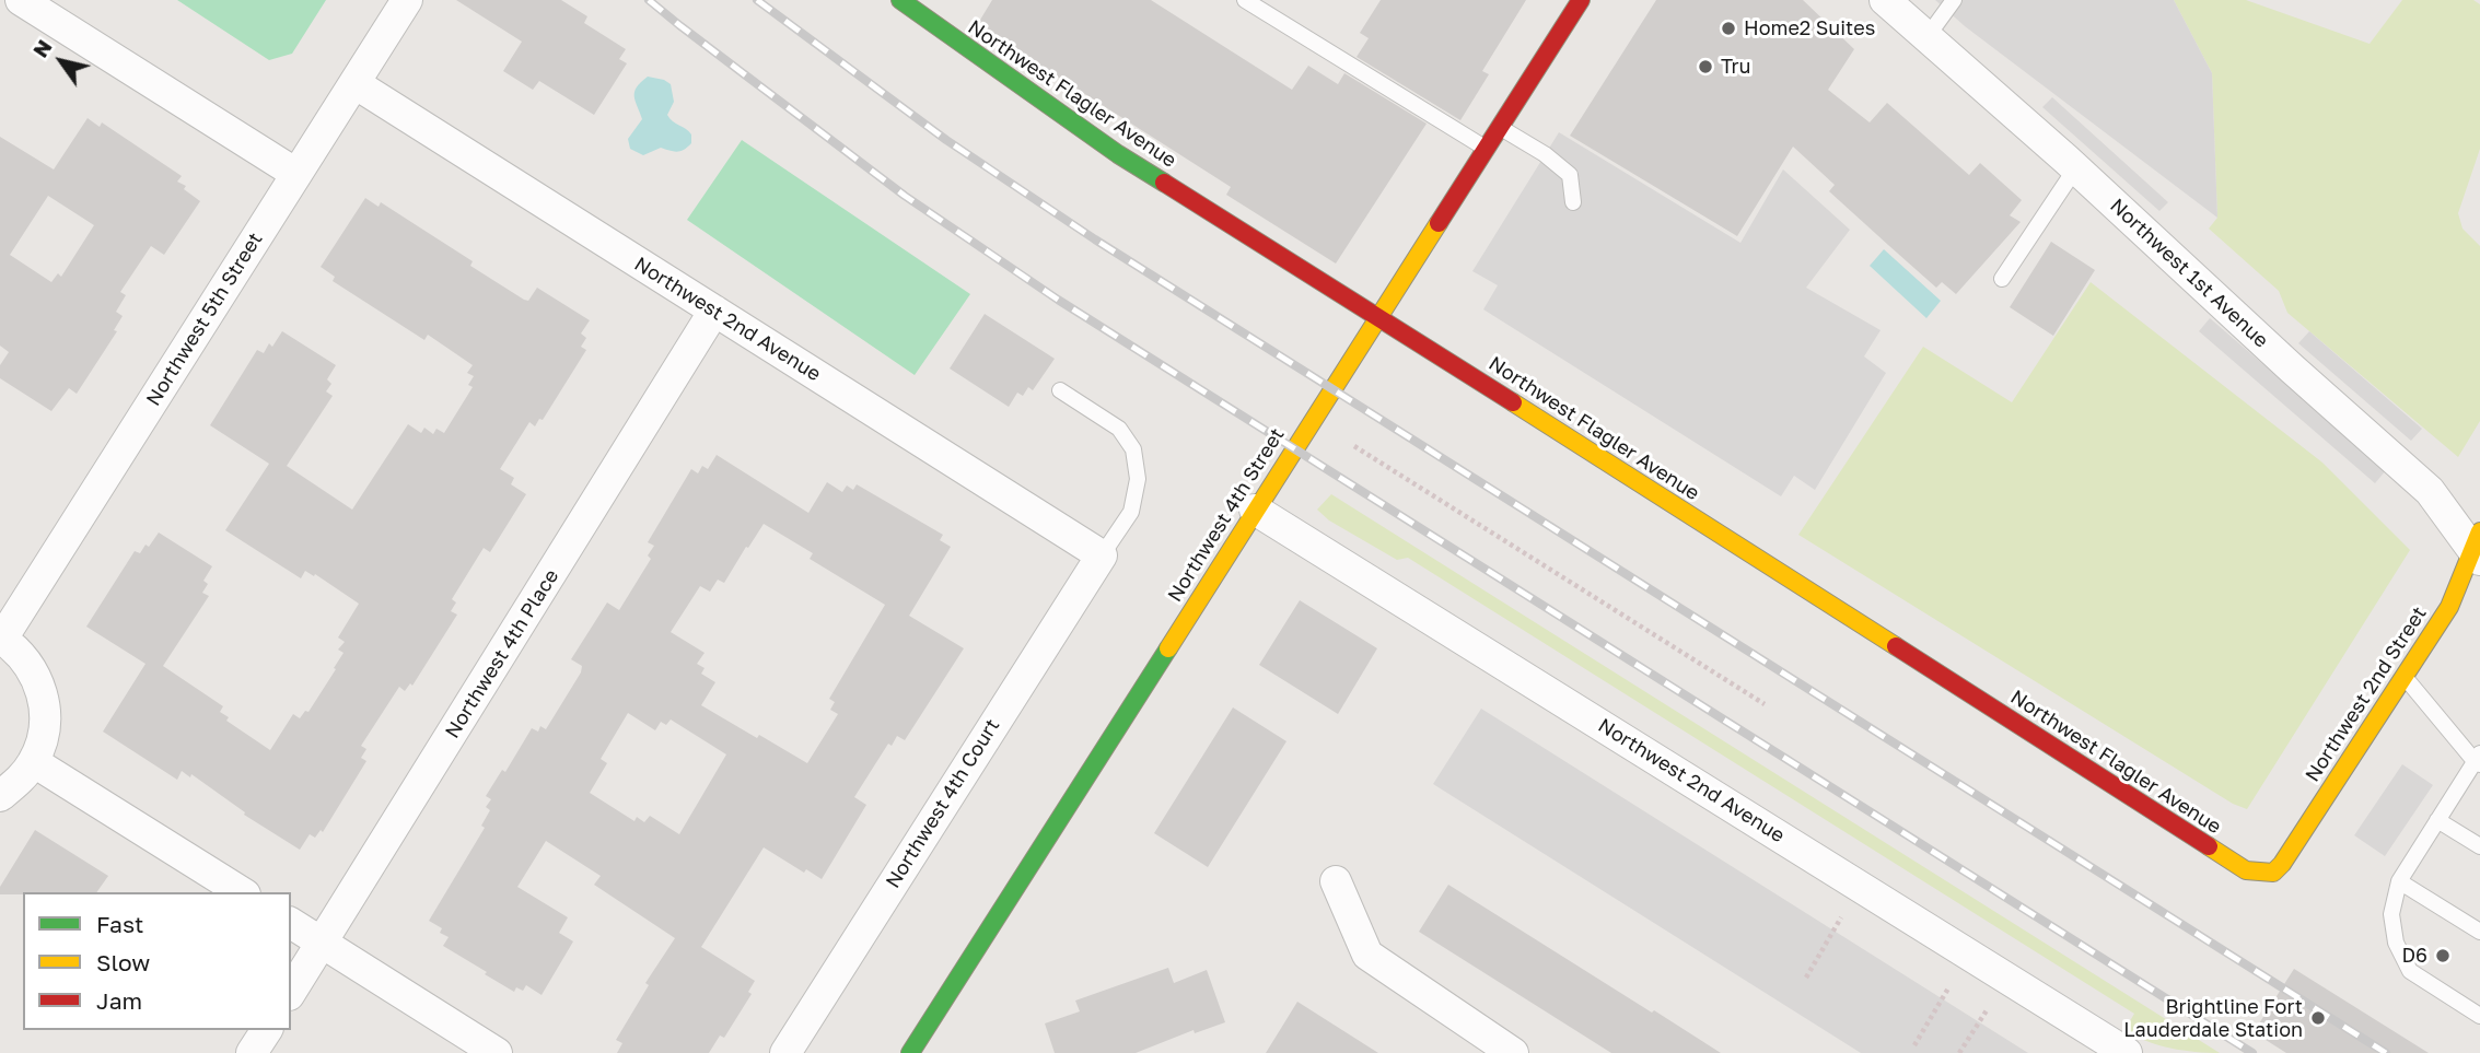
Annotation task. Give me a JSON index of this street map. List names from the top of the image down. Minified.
{"streets":{"street":["Northwest Flagler Avenue","Northwest 1st Avenue","Northwest 5th Street","Northwest 2nd Avenue","Northwest 4th Street","Northwest 4th Place","Northwest 2nd Street","Northwest 4th Court"]},"crossings":[["Northwest Flagler Avenue","Northwest 4th Street"],["Northwest Flagler Avenue","Northwest 2nd Street"],["Northwest 1st Avenue","Northwest 2nd Street"],["Northwest 5th Street","Northwest 2nd Avenue"],["Northwest 2nd Avenue","Northwest 4th Street"],["Northwest 2nd Avenue","Northwest 4th Place"],["Northwest 2nd Avenue","Northwest 4th Court"]],"places":["Home2 Suites","Tru","D6","Brightline Fort Lauderdale Station"],"legend":["Fast","Slow","Jam"],"north":"top left"}
